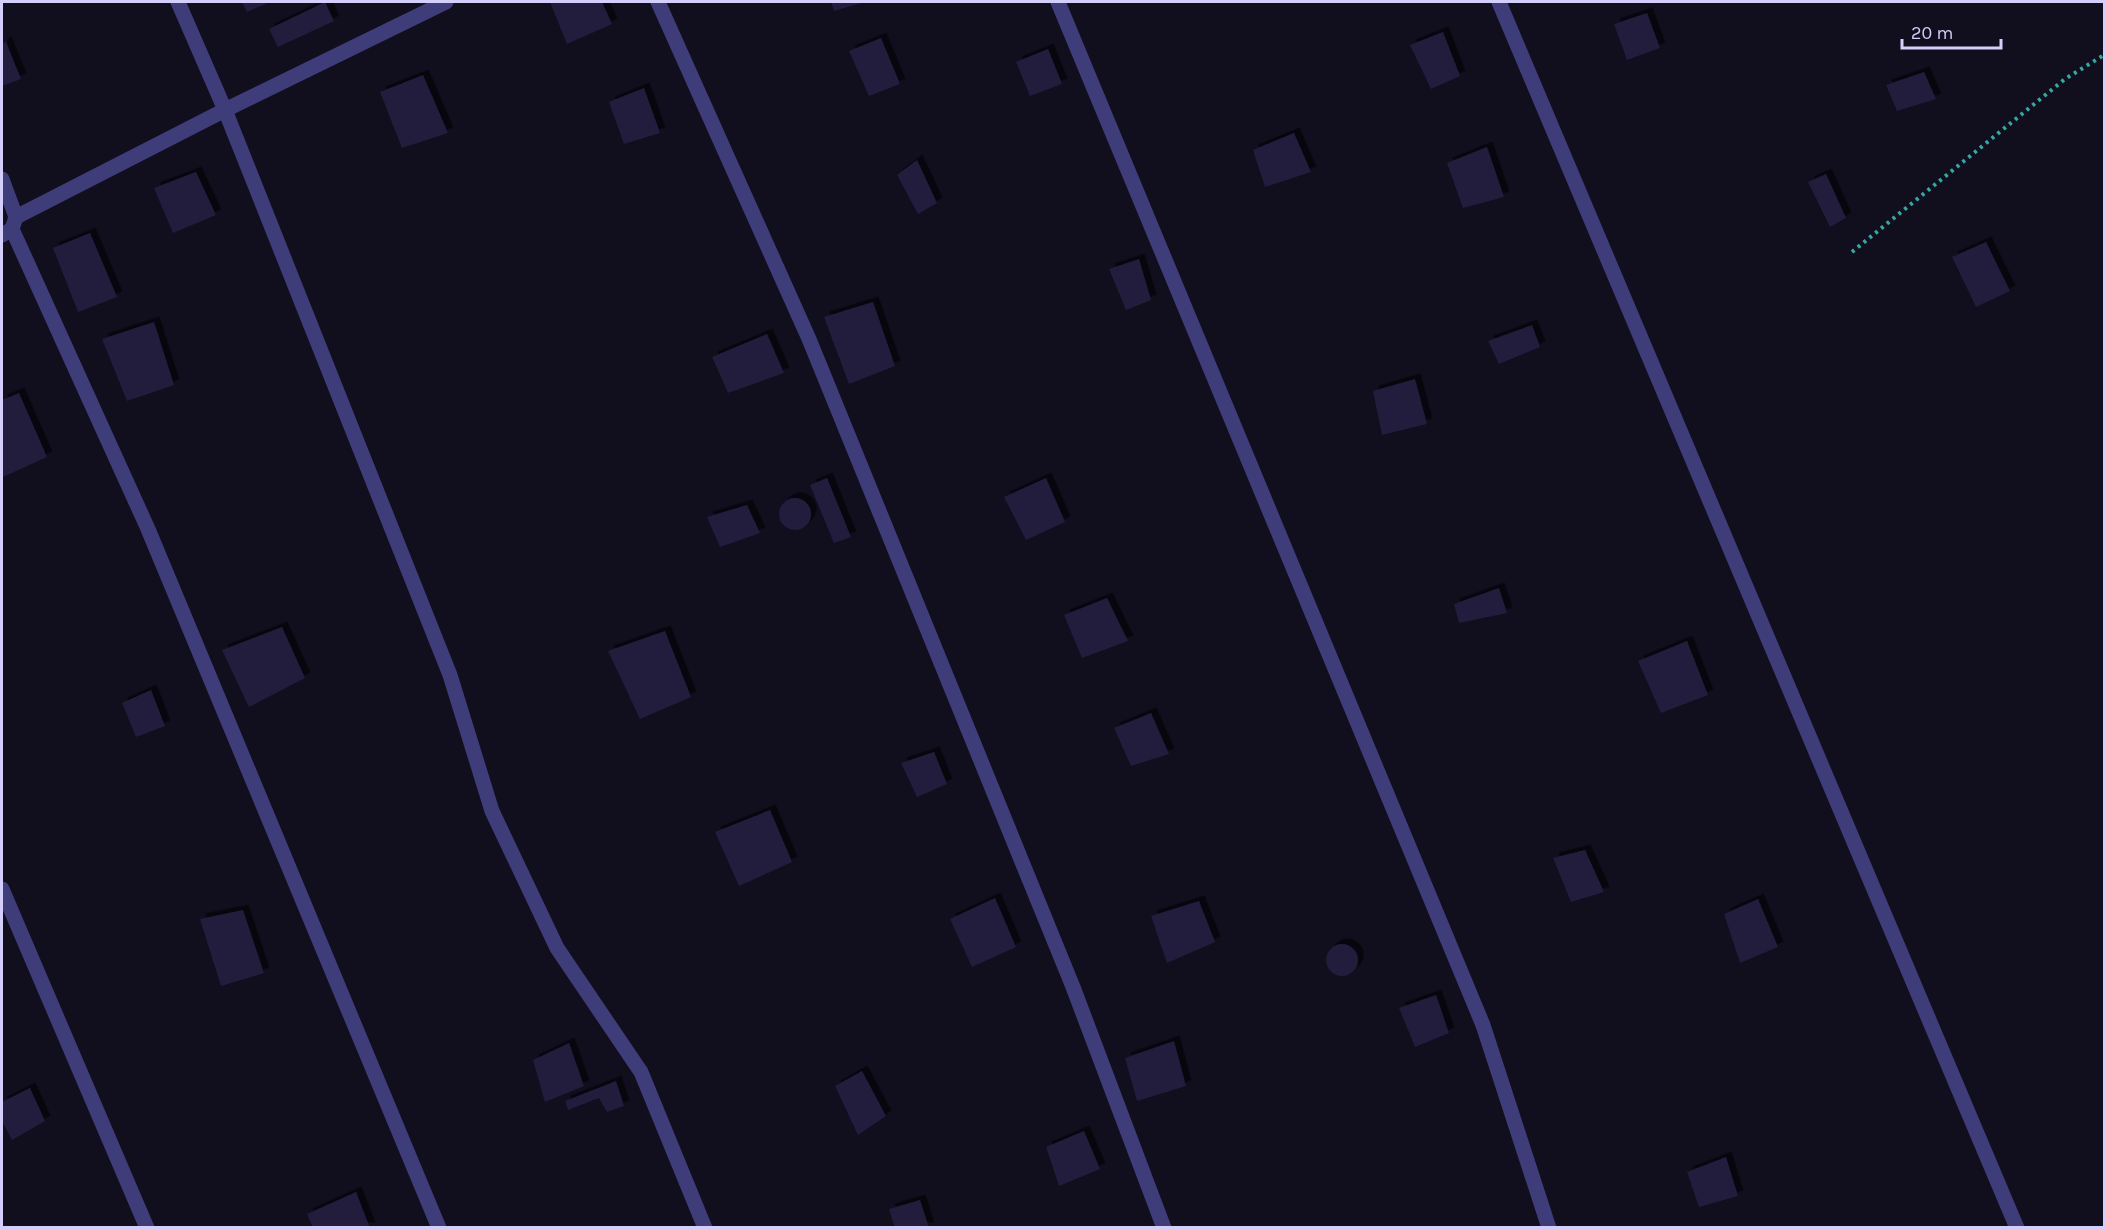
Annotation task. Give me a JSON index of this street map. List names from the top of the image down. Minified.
{"scale_bar":"20 m"}
